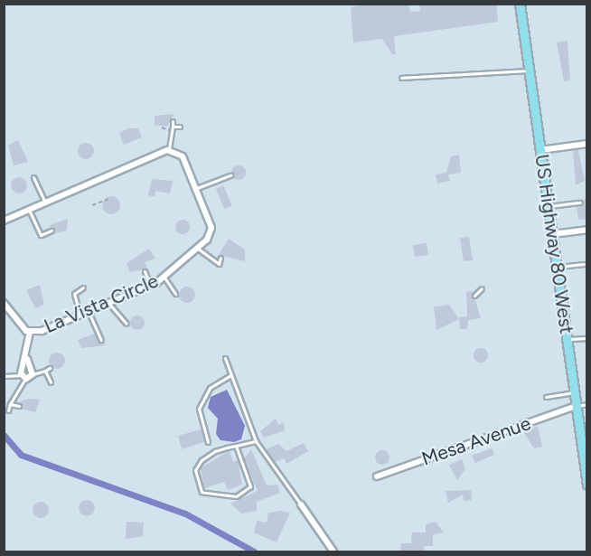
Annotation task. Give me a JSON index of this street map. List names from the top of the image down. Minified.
{"streets":{"main road":["US Highway 80 West"],"street":["La Vista Circle","Mesa Avenue"]},"crossings":[["US Highway 80 West","Mesa Avenue"]]}
